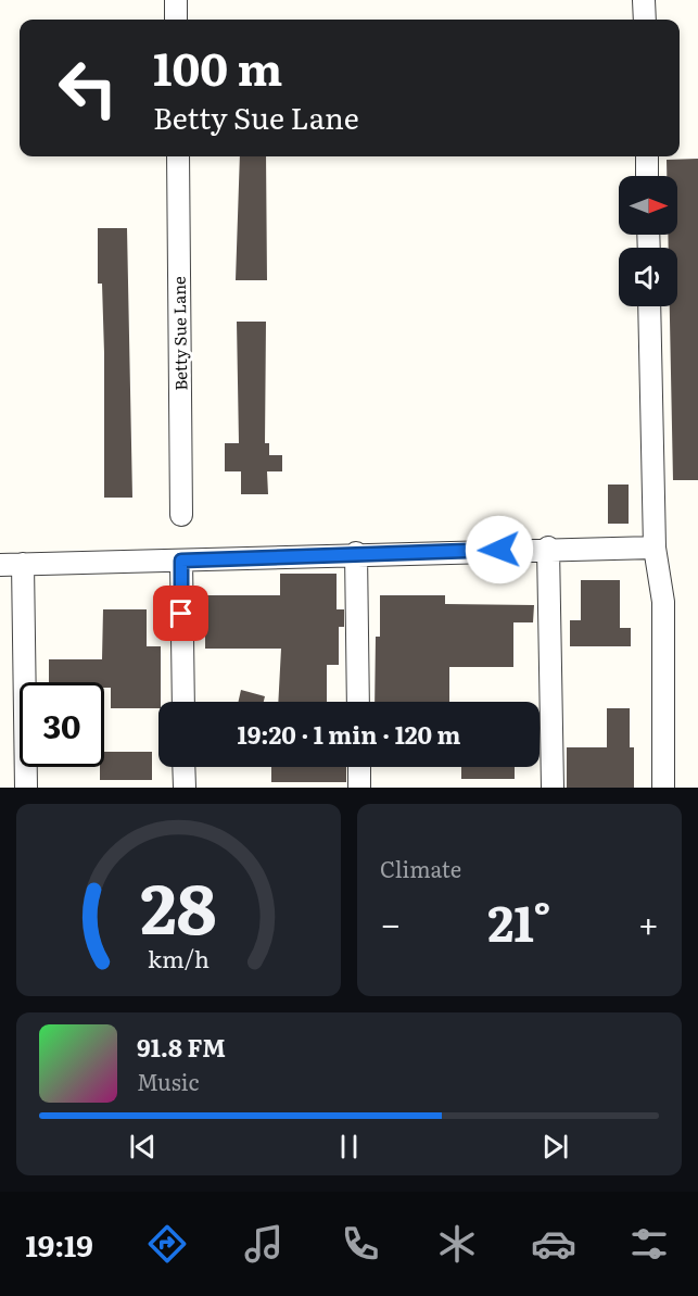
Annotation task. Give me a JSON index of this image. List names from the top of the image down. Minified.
{"streets":{"street":["Betty Sue Lane"]},"north":"right","page":{"turn":["100 m","Betty Sue Lane"],"limit":"30","trip":"19:20 · 1 min · 120 m","tile":"Climate","heat":["−","21°","+"],"song":["91.8 FM","Music"],"tabs":"19:19","gauge":["28","km/h"]}}
